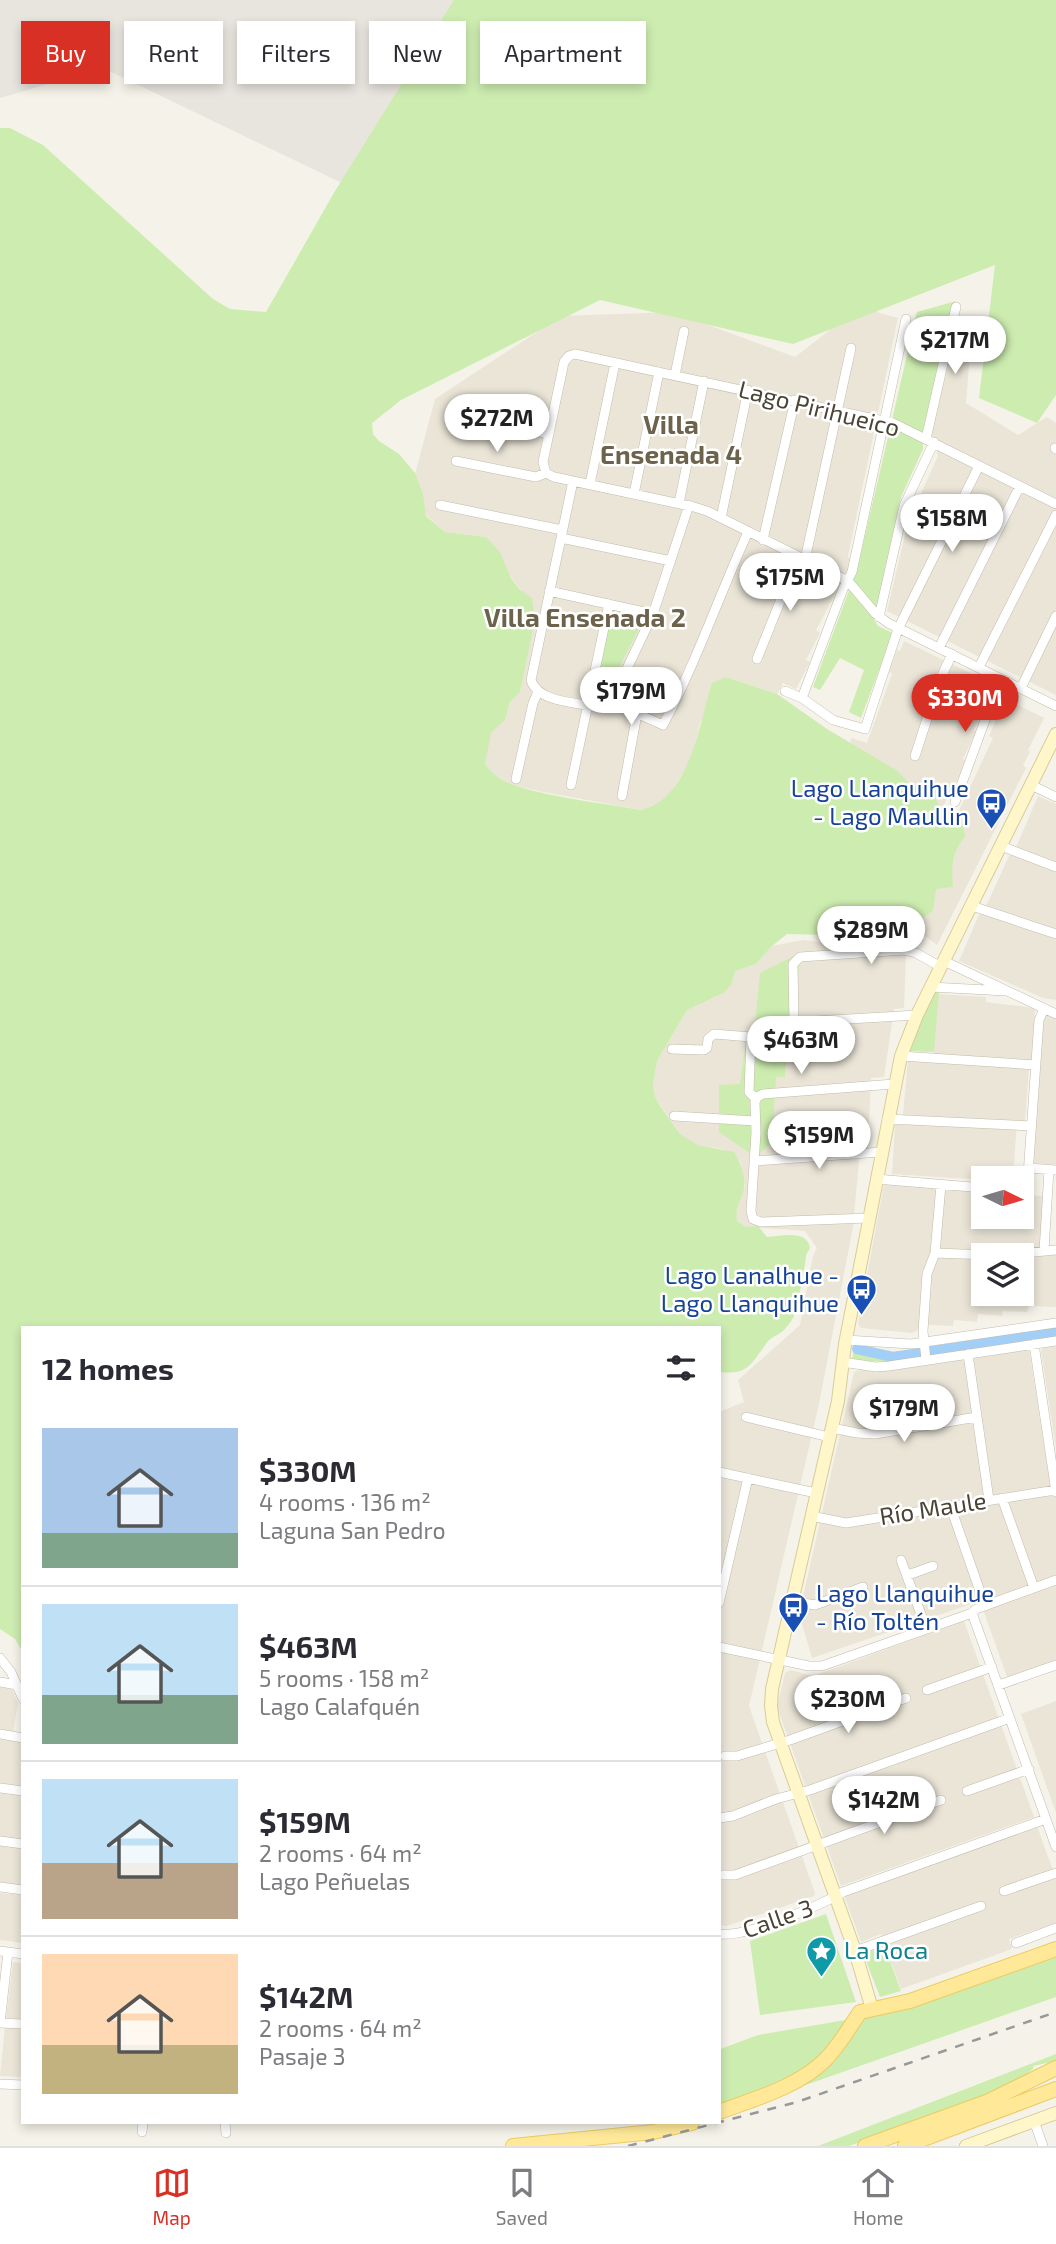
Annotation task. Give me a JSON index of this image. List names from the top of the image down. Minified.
{"streets":{"street":["Lago Pirihueico","Río Maule","Calle 3"]},"districts":["Villa Ensenada 4","Villa Ensenada 2"],"places":{"bus stop":["Lago Llanquihue - Lago Maullin","Lago Lanalhue - Lago Llanquihue","Lago Llanquihue - Río Toltén"],"place":["La Roca"]},"north":"right","page":{"chip":["Buy","Rent","Filters","New","Apartment"],"price":["$217M","$272M","$158M","$175M","$179M","$330M","$289M","$463M","$159M","$179M","$230M","$142M"],"heading":"12 homes","list":[{"name":"$330M","note":"4 rooms · 136 m² · Laguna San Pedro"},{"name":"$463M","note":"5 rooms · 158 m² · Lago Calafquén"},{"name":"$159M","note":"2 rooms · 64 m² · Lago Peñuelas"},{"name":"$142M","note":"2 rooms · 64 m² · Pasaje 3"}],"tabs":["Map","Saved","Home"]}}
